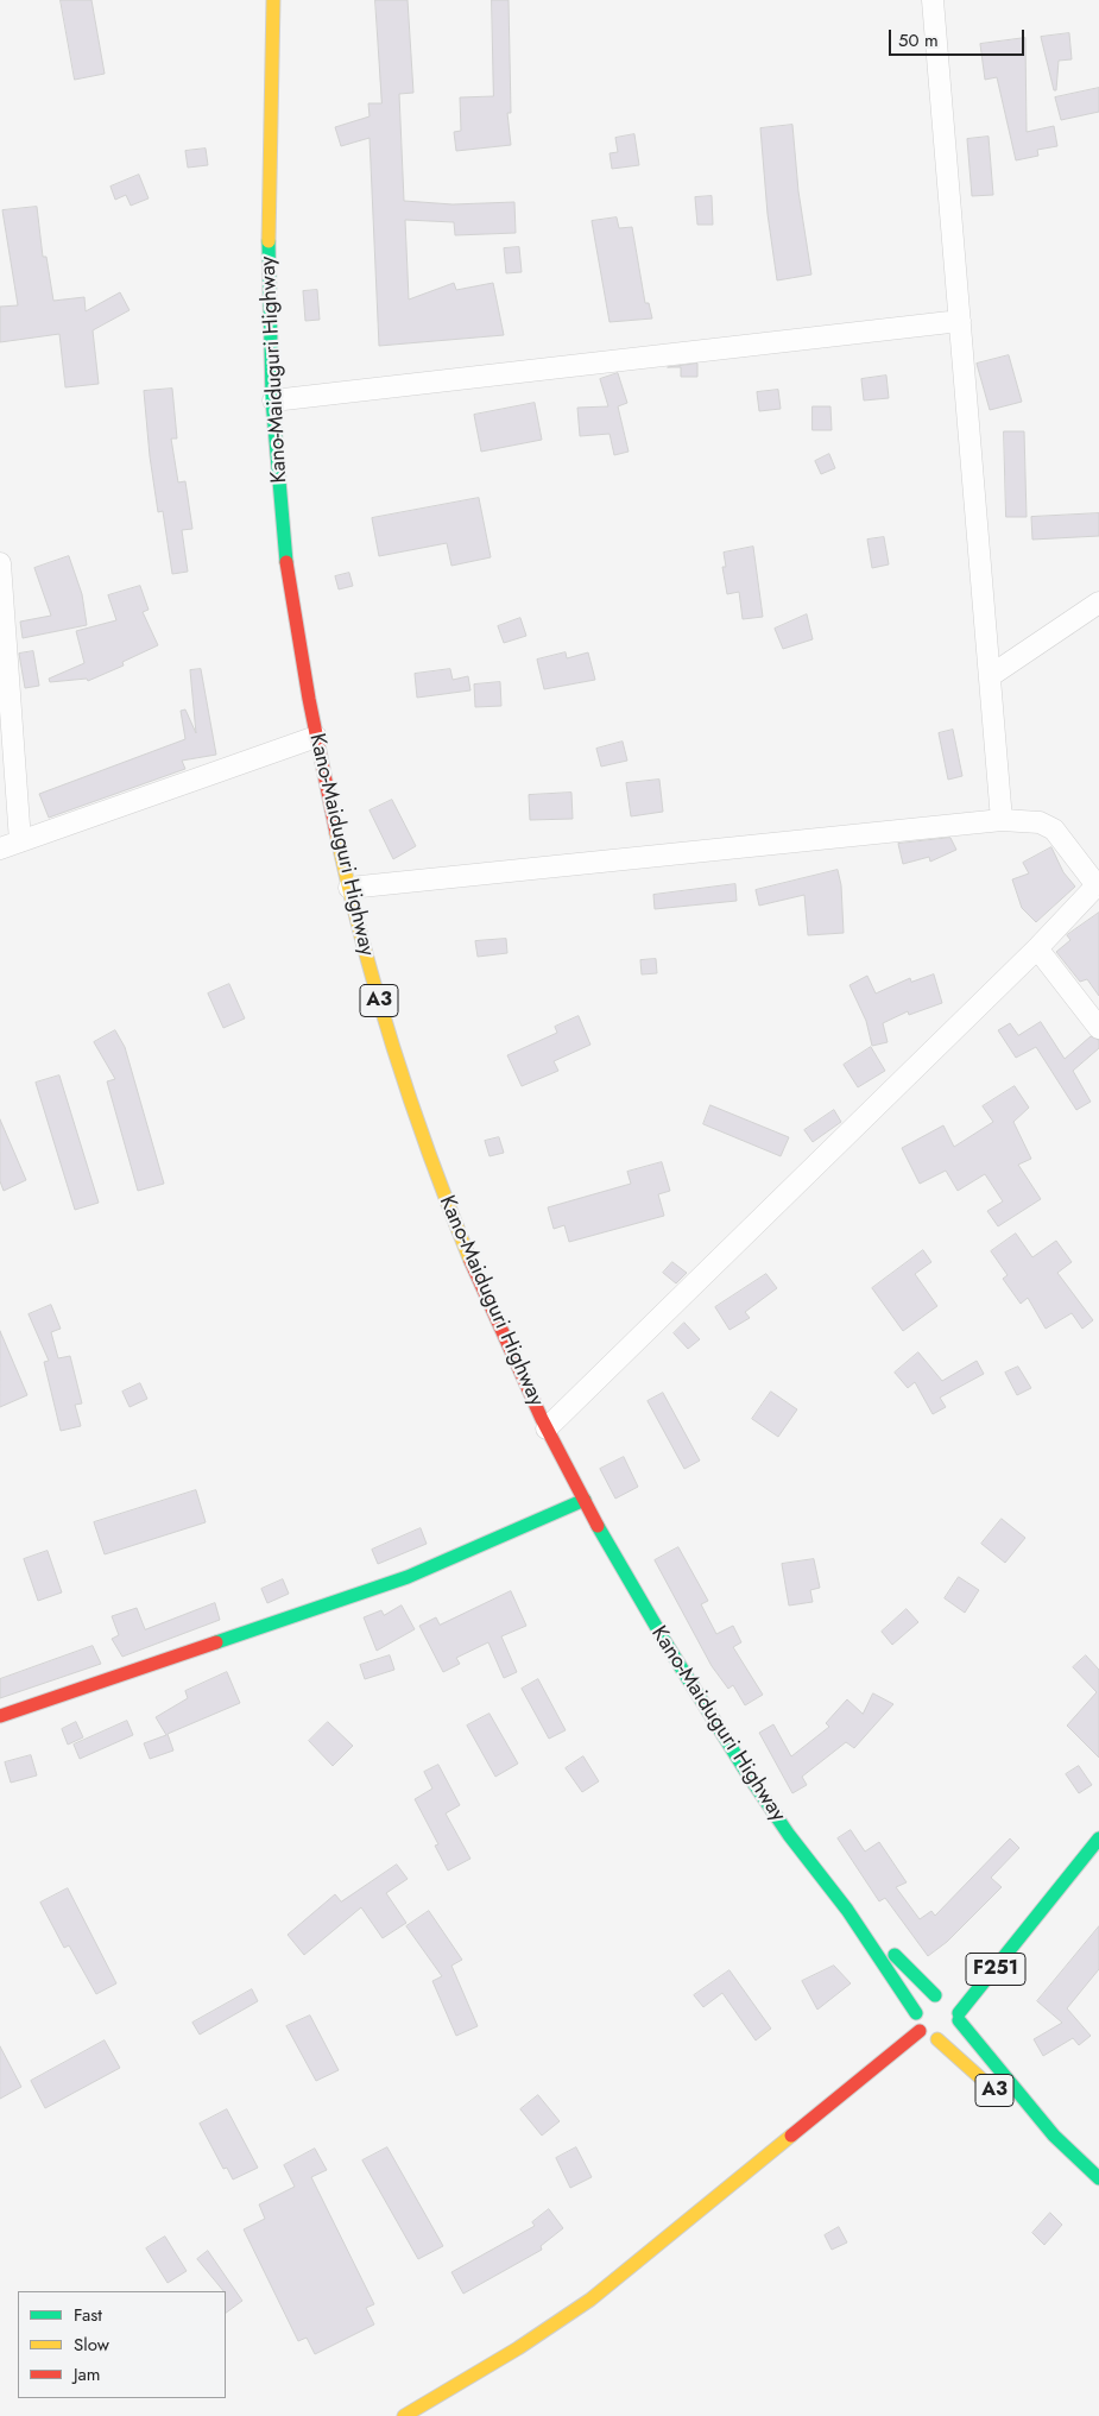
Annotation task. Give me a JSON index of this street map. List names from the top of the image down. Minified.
{"streets":{"main road":["Kano-Maiduguri Highway","A3","F251"]},"crossings":[["Kano-Maiduguri Highway","A3"],["Kano-Maiduguri Highway","F251"],["A3","F251"]],"legend":["Fast","Slow","Jam"],"scale_bar":"50 m"}
